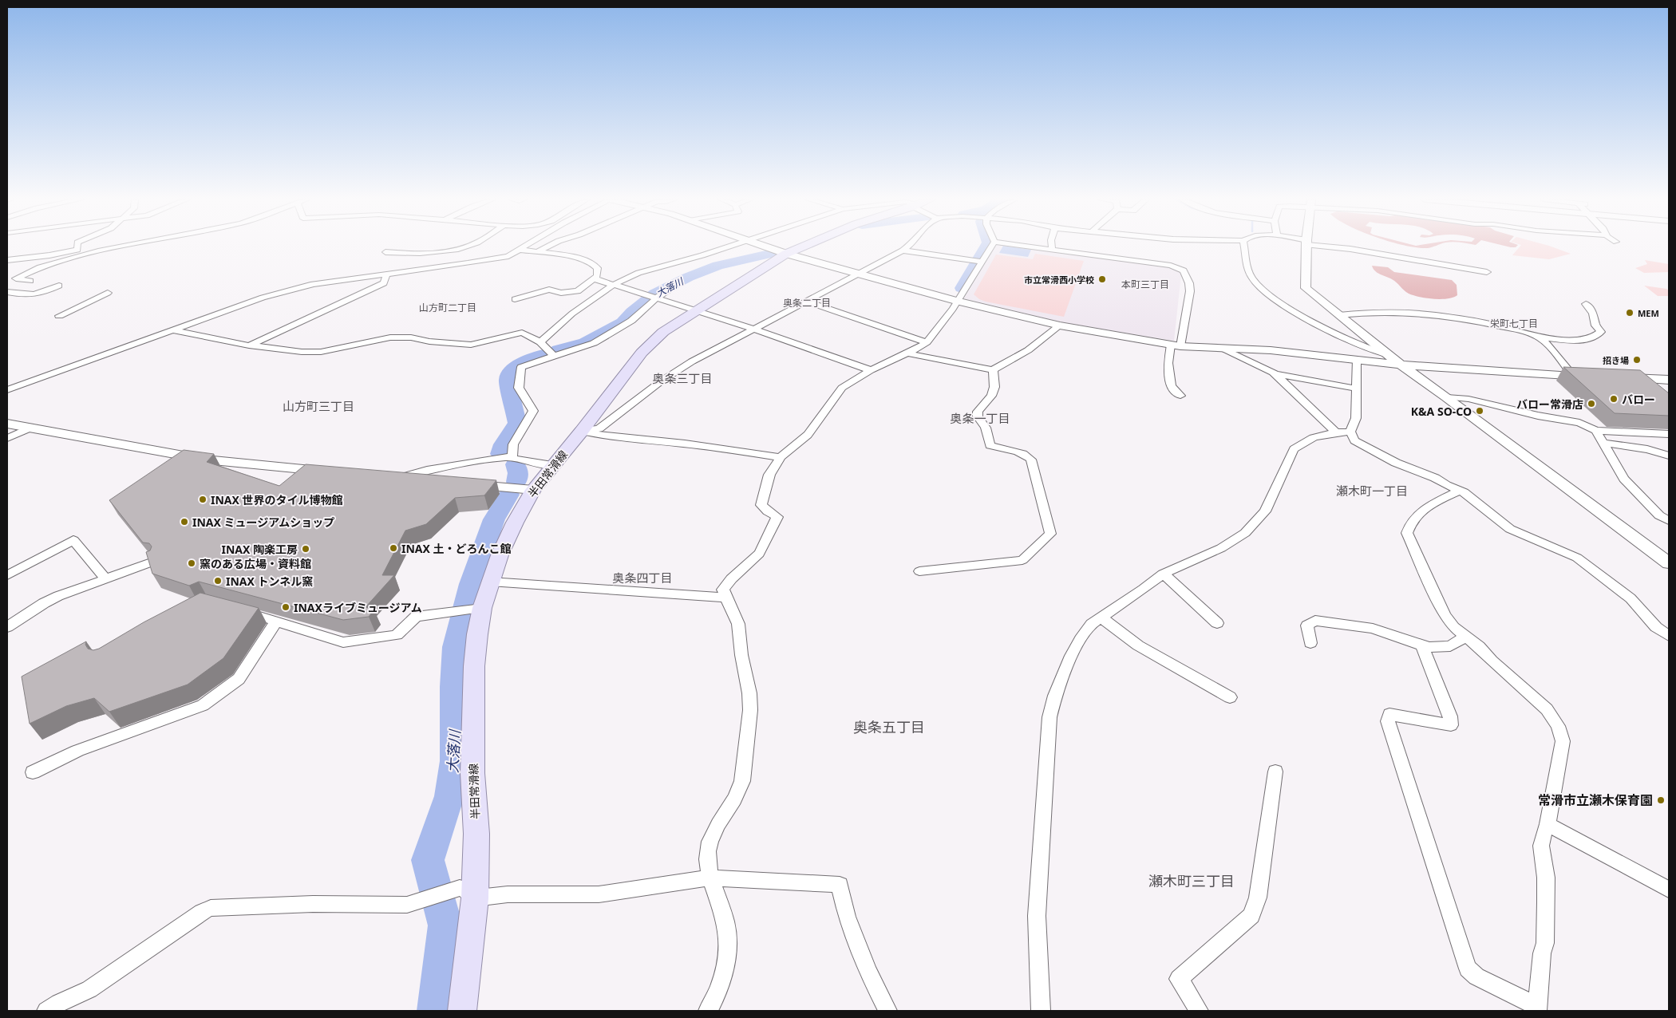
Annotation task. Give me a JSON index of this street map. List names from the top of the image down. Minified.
{"streets":{"main road":["半田常滑線"]},"districts":["本町三丁目","奥条二丁目","山方町二丁目","栄町七丁目","奥条三丁目","山方町三丁目","奥条一丁目","瀬木町一丁目","奥条四丁目","奥条五丁目","瀬木町三丁目"],"water":["大落川"],"places":["市立常滑西小学校","MEM","招き場","バロー","バロー常滑店","K&A SO-CO","INAX 世界のタイル博物館","INAX ミュージアムショップ","INAX 土・どろんこ館","INAX 陶楽工房","窯のある広場・資料館","INAX トンネル窯","INAXライブミュージアム","常滑市立瀬木保育園"]}
